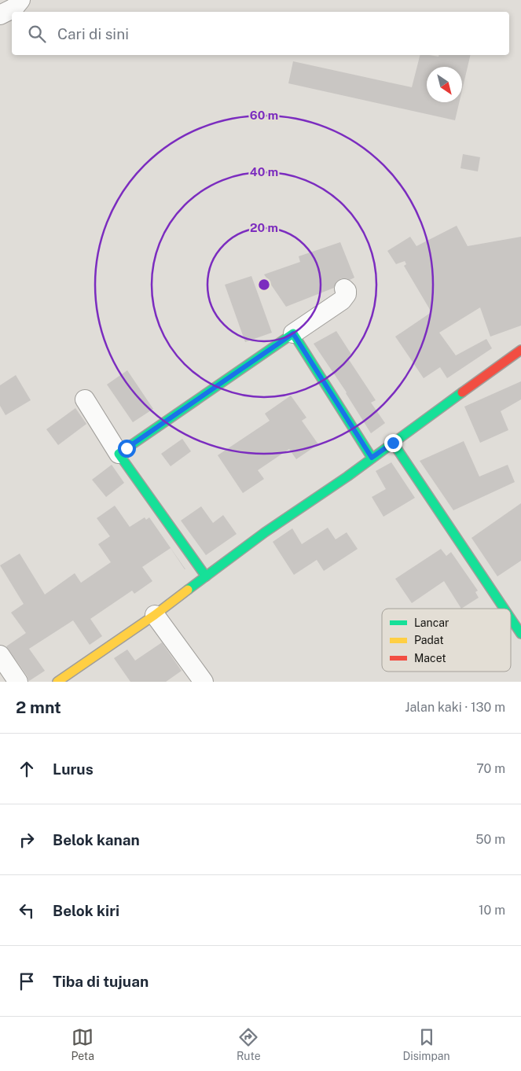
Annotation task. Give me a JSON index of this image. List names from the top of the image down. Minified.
{"legend":["Lancar","Padat","Macet"],"north":"bottom right","page":{"search":"Cari di sini","heading":["2 mnt","Jalan kaki · 130 m"],"list":[["Lurus","70 m"],["Belok kanan","50 m"],["Belok kiri","10 m"],"Tiba di tujuan"],"nav":["Peta","Rute","Disimpan"]},"rings":["60 m","40 m","20 m"]}
